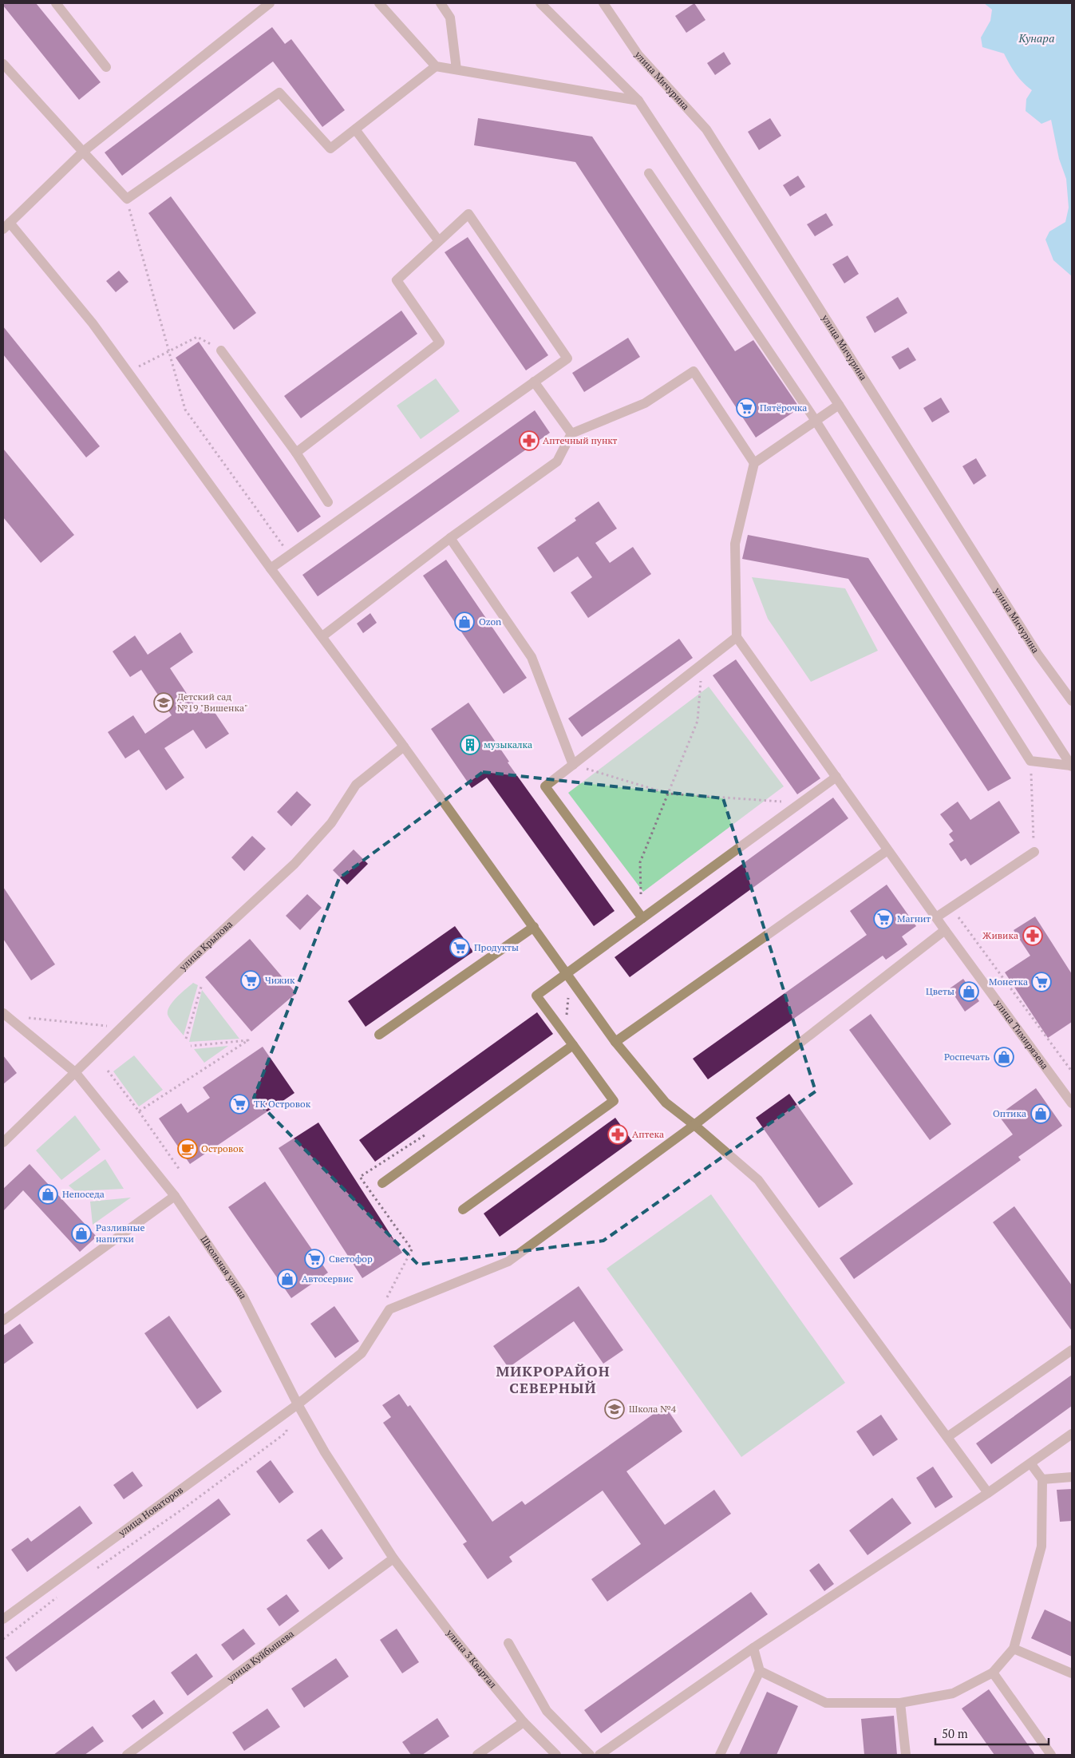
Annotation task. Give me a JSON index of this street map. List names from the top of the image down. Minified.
{"streets":{"street":["улица Мичурина","улица Крылова","улица Тимирязева","Школьная улица","улица Новаторов","улица Куйбышева","улица 3 Квартал"]},"crossings":[["улица Крылова","Школьная улица"],["улица Тимирязева","улица Новаторов"],["Школьная улица","улица Новаторов"],["Школьная улица","улица Куйбышева"],["Школьная улица","улица 3 Квартал"],["улица Куйбышева","улица 3 Квартал"]],"districts":["МИКРОРАЙОН СЕВЕРНЫЙ"],"water":["Кунара"],"places":{"supermarket":["Пятёрочка","Магнит","Продукты","Чижик","Монетка","ТК Островок","Светофор"],"pharmacy":["Аптечный пункт","Живика","Аптека"],"shop":["Ozon","Цветы","Роспечать","Оптика","Непоседа","Разливные напитки","Автосервис"],"school or university":["Детский сад №19 \"Вишенка\"","Школа №4"],"building":["музыкалка"],"cafe":["Островок"]},"scale_bar":"50 m"}
